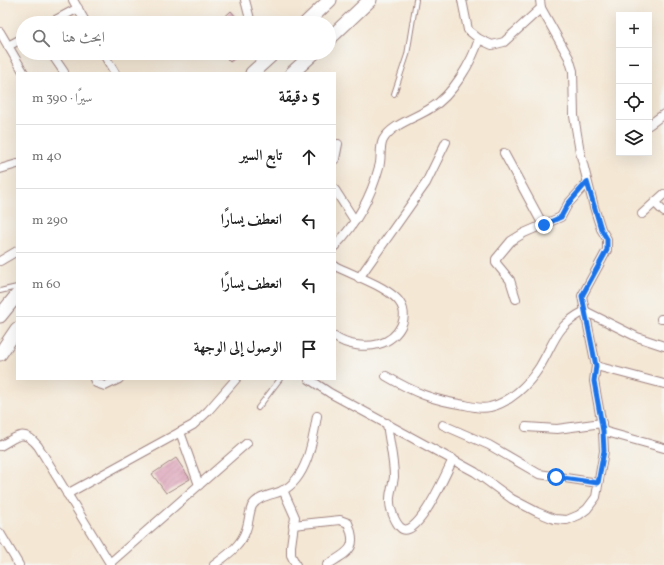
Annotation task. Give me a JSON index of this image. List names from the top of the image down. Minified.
{"page":{"map_buttons":["+","−"],"search":"ابحث هنا","heading":["5 دقيقة","سيرًا · 390 m"],"list":[["تابع السير","40 m"],["انعطف يسارًا","290 m"],["انعطف يسارًا","60 m"],"الوصول إلى الوجهة"]}}
